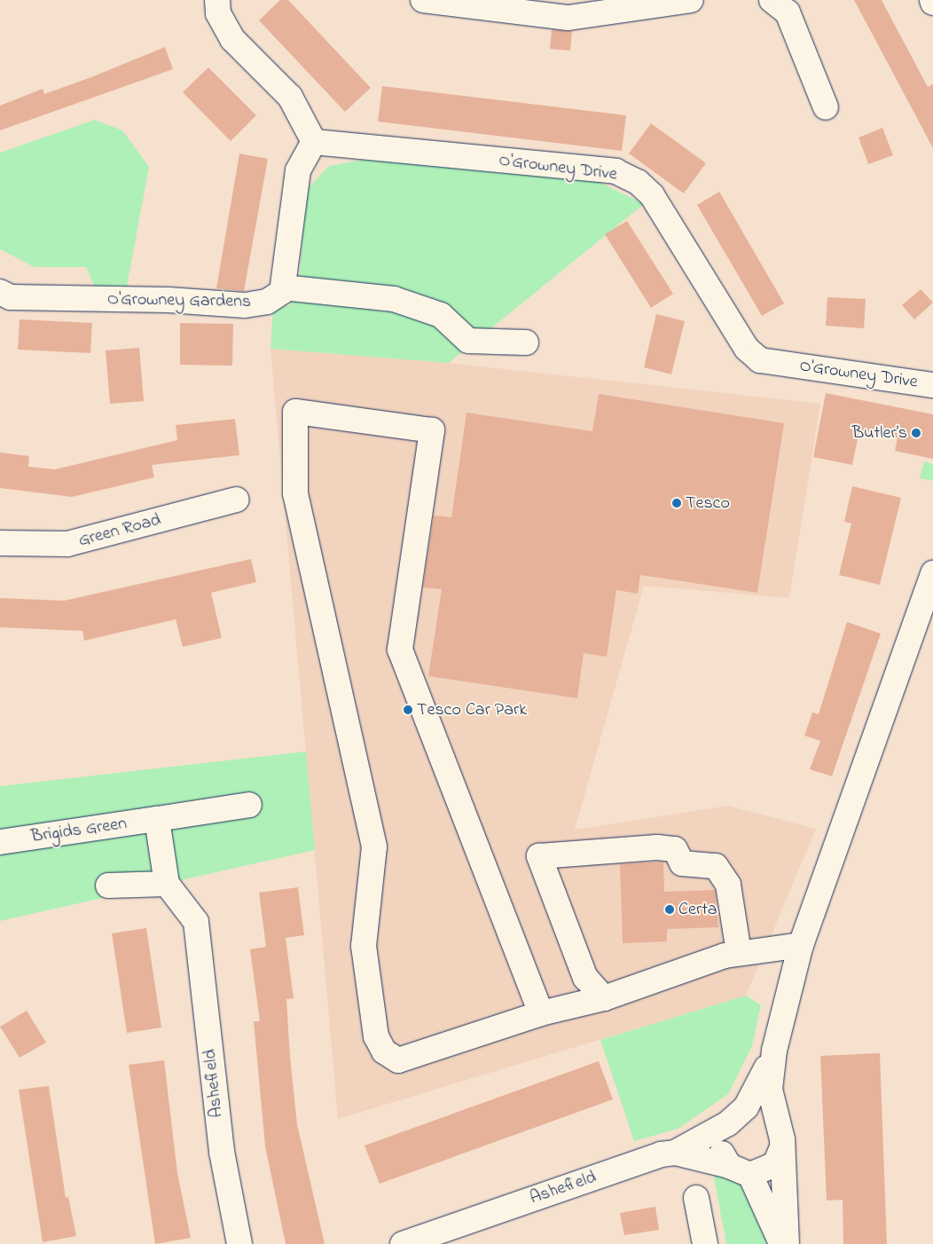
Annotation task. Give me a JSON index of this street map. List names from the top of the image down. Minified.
{"streets":{"street":["O'Growney Drive","O'Growney Gardens","Green Road","Brigids Green","Ashefield"]},"places":["Butler’s","Tesco","Tesco Car Park","Certa"]}
